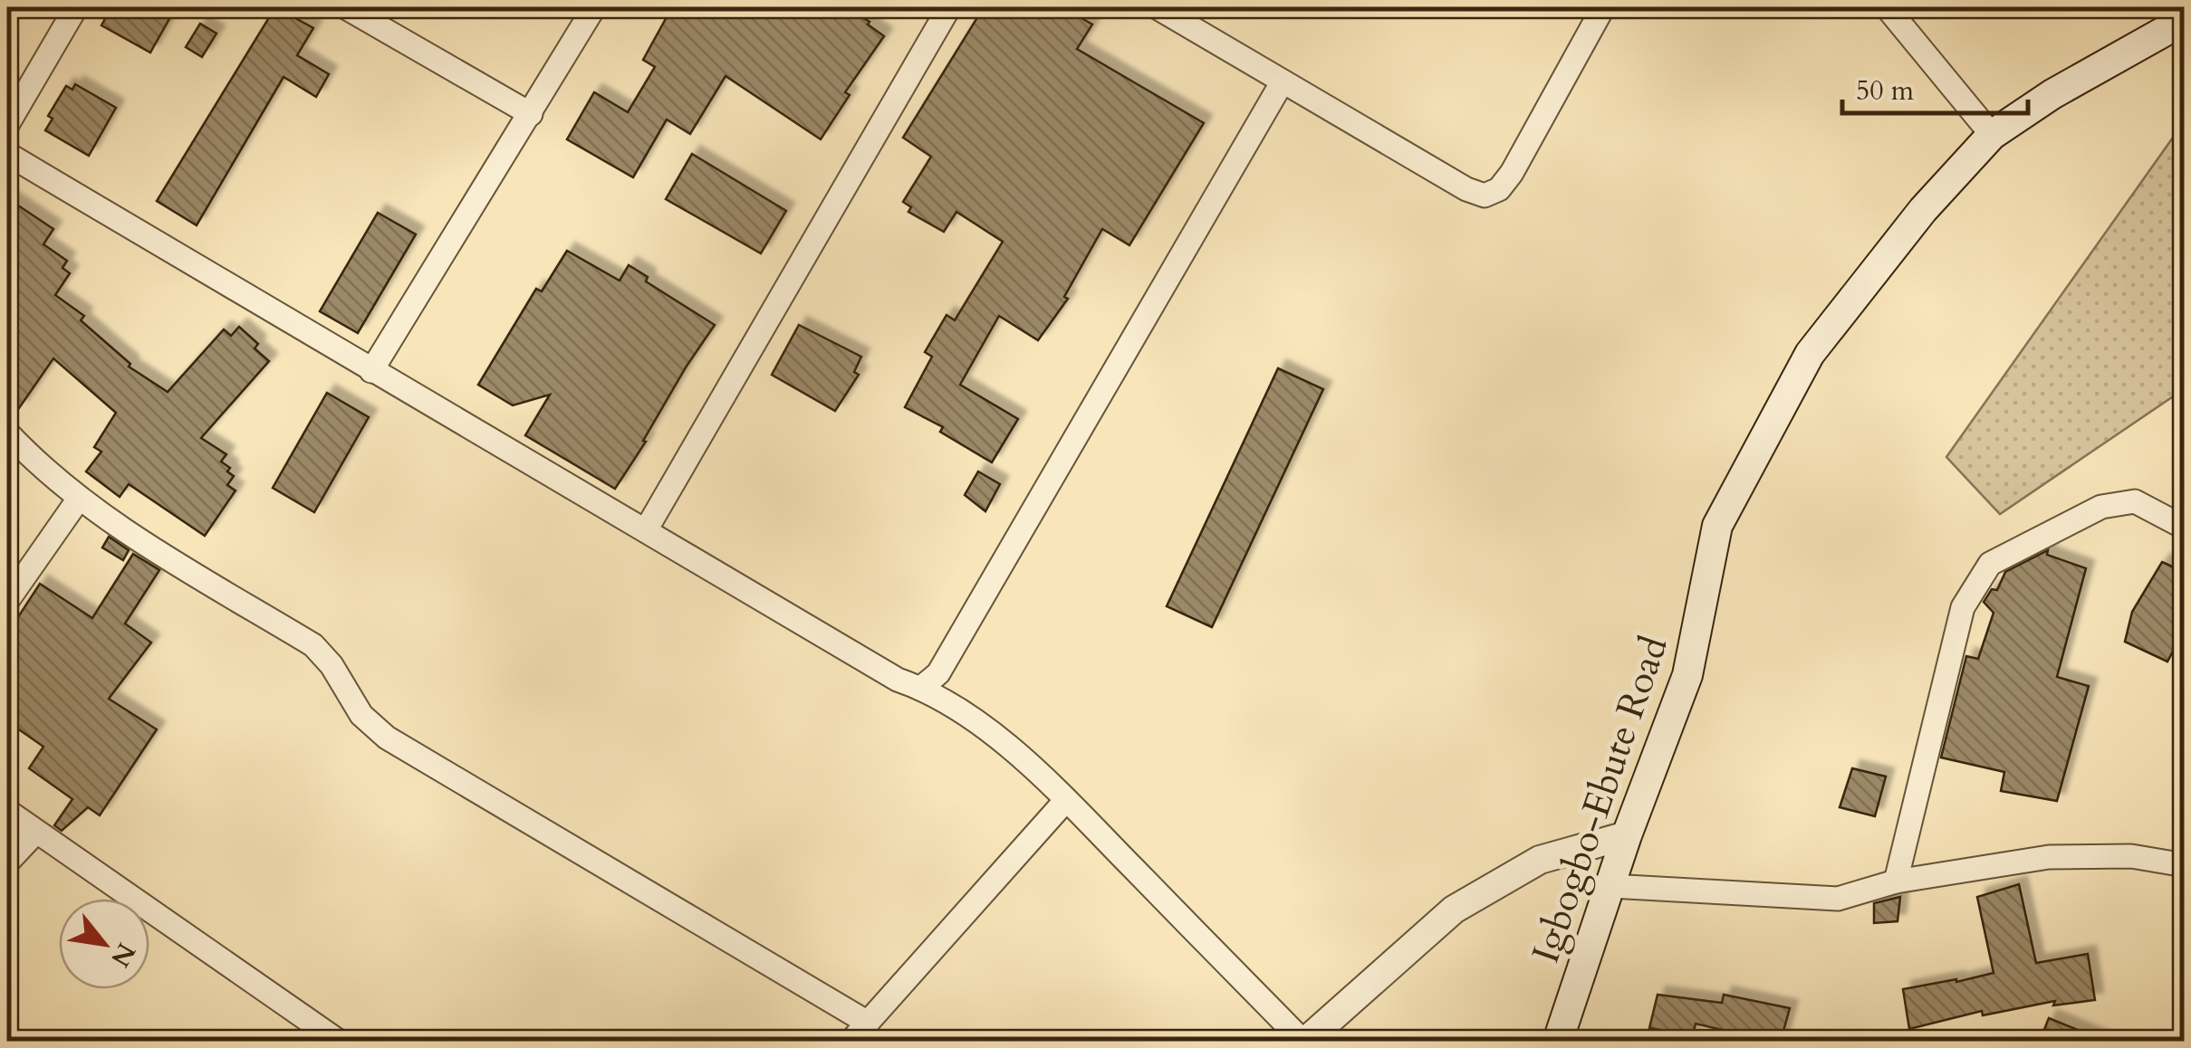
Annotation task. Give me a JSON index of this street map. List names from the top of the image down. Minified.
{"streets":{"main road":["Igbogbo-Ebute Road"]},"scale_bar":"50 m","north":"bottom right"}
